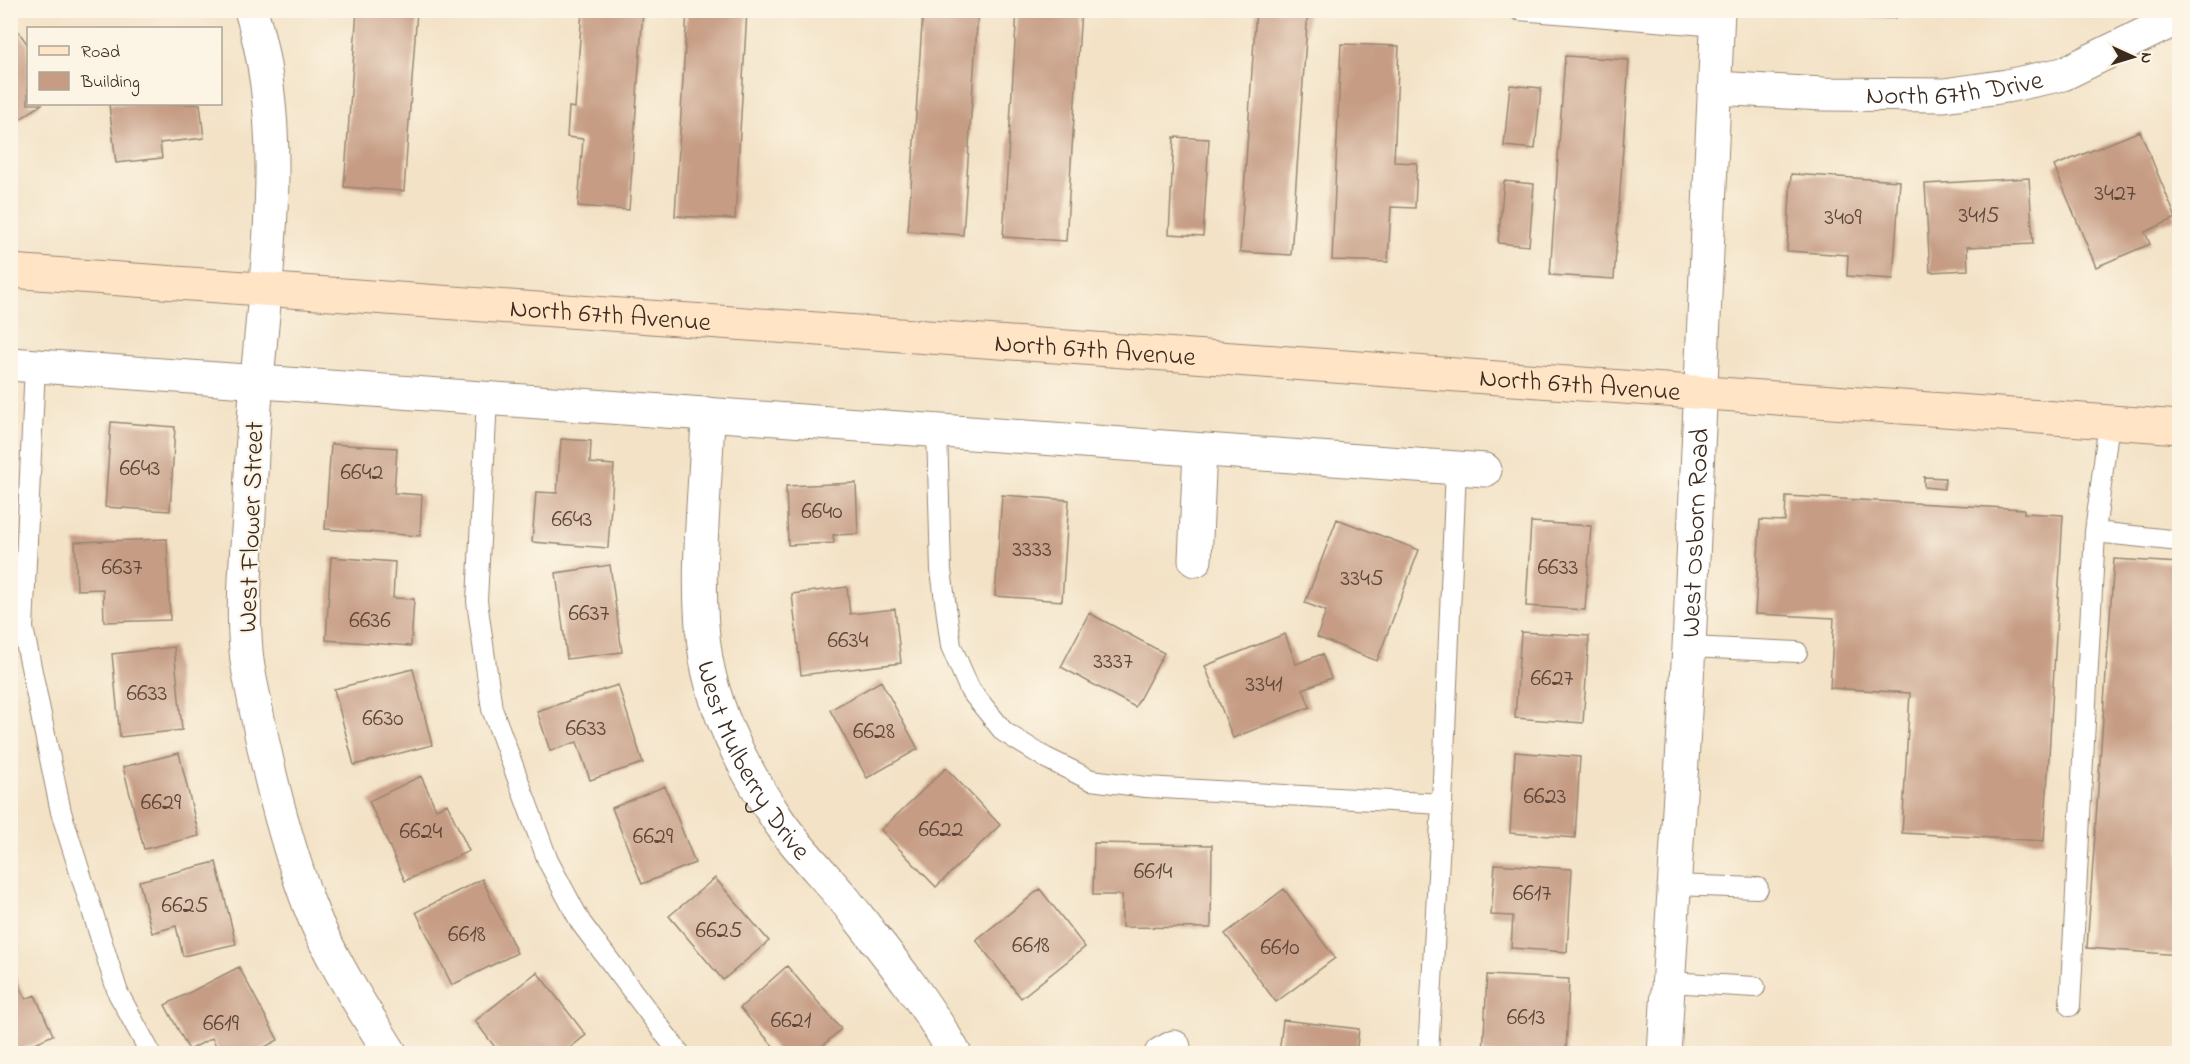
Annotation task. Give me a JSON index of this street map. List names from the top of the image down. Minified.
{"streets":{"main road":["North 67th Avenue"],"street":["North 67th Drive","West Flower Street","West Osborn Road","West Mulberry Drive"]},"crossings":[["North 67th Drive","West Osborn Road"],["North 67th Avenue","West Flower Street"],["North 67th Avenue","West Osborn Road"]],"house_numbers":["3427","3415","3409","6643","6642","6640","6643","3333","6637","6633","3345","6637","6636","6634","3337","6627","3341","6633","6630","6633","6628","6623","6629","6622","6624","6629","6614","6617","6625","6625","6618","6618","6610","6613","6621","6619"],"legend":["Road","Building"],"north":"right"}
